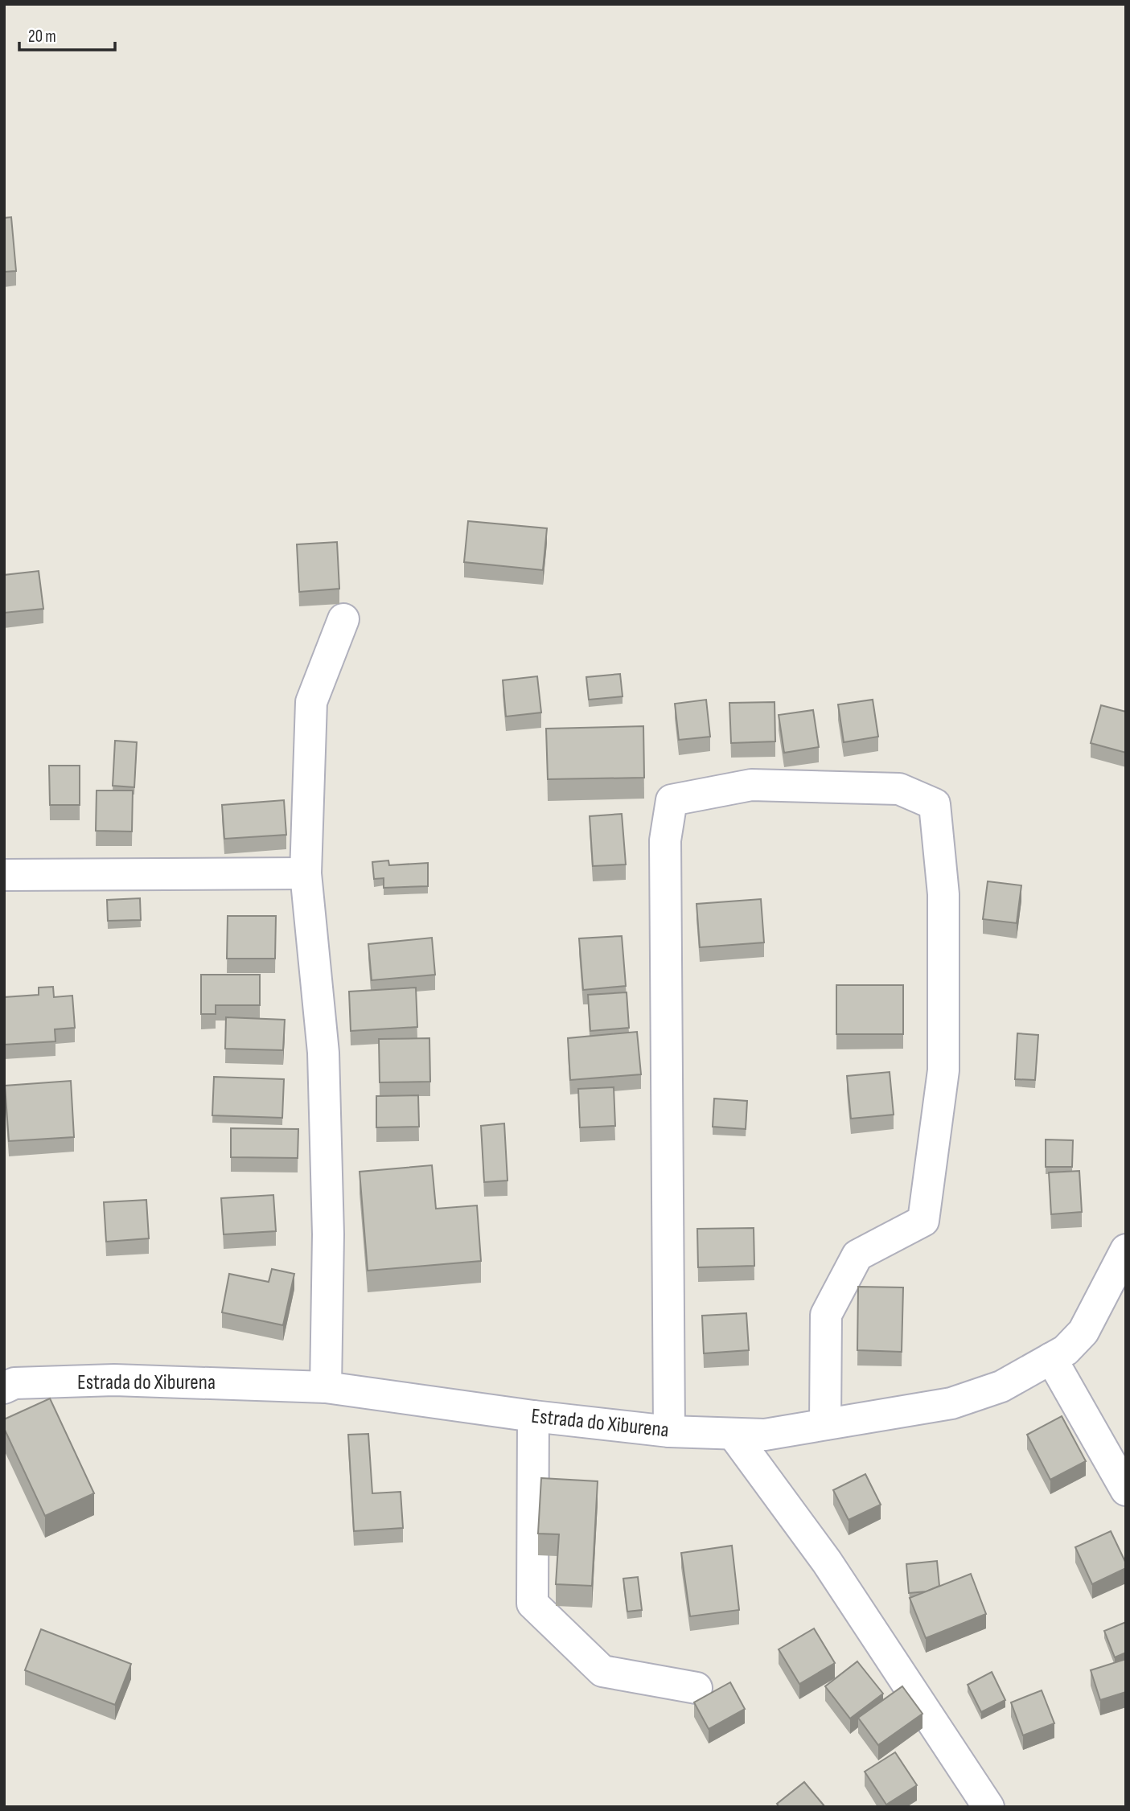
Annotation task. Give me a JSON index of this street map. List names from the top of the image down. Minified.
{"streets":{"street":["Estrada do Xiburena"]},"scale_bar":"20 m"}
